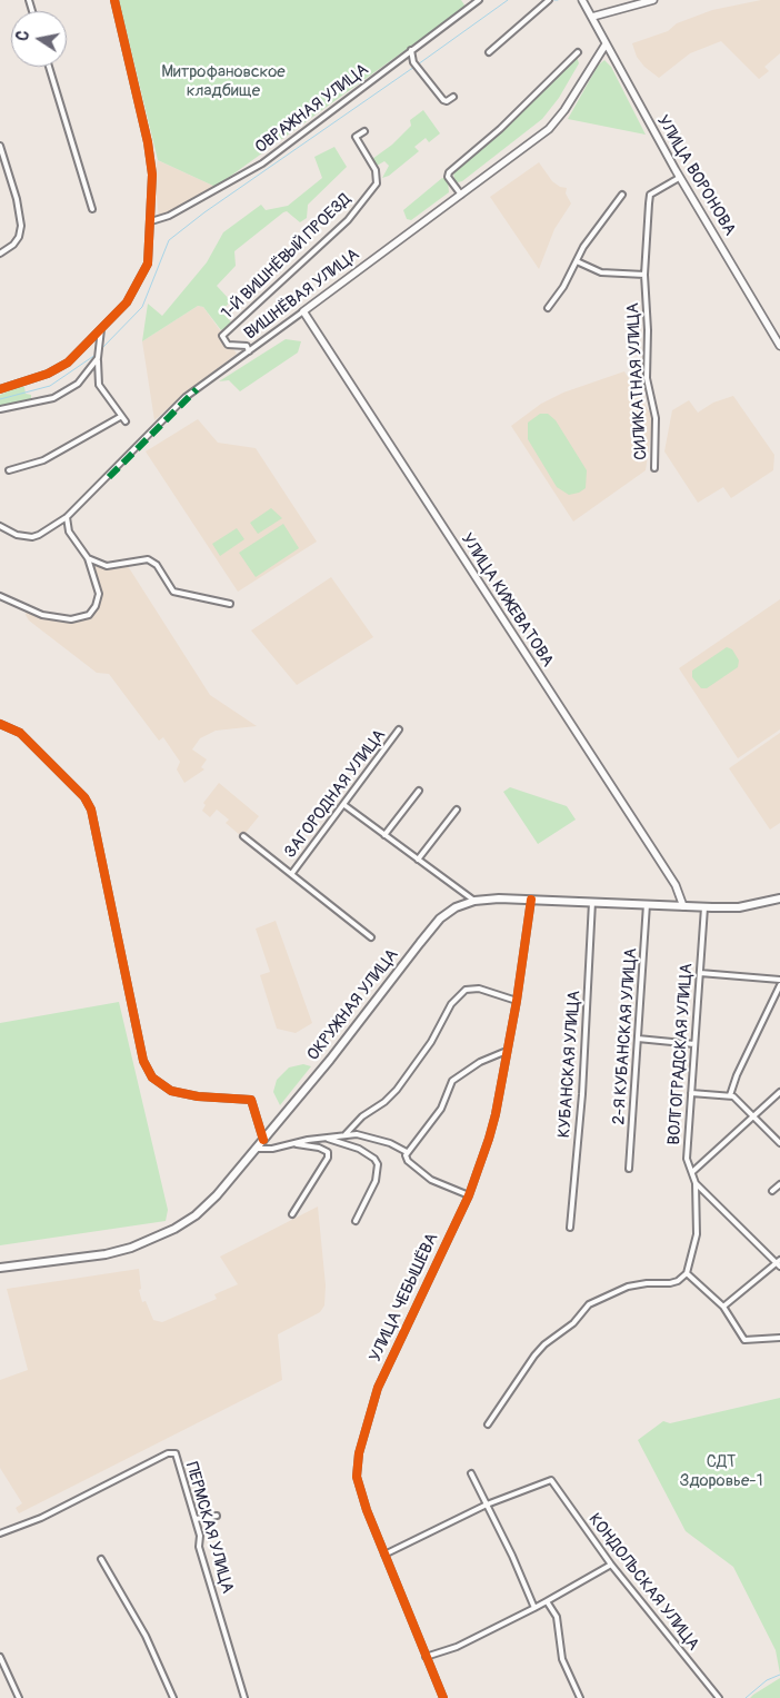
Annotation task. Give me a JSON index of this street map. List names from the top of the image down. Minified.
{"streets":{"main road":["УЛИЦА ВОРОНОВА","ВИШНЁВАЯ УЛИЦА","УЛИЦА КИЖЕВАТОВА","ОКРУЖНАЯ УЛИЦА"],"street":["ОВРАЖНАЯ УЛИЦА","1-Й ВИШНЁВЫЙ ПРОЕЗД","СИЛИКАТНАЯ УЛИЦА","ЗАГОРОДНАЯ УЛИЦА","2-Я КУБАНСКАЯ УЛИЦА","ВОЛГОГРАДСКАЯ УЛИЦА","КУБАНСКАЯ УЛИЦА","УЛИЦА ЧЕБЫШЁВА","ПЕРМСКАЯ УЛИЦА","КОНДОЛЬСКАЯ УЛИЦА"]},"crossings":[["УЛИЦА ВОРОНОВА","ВИШНЁВАЯ УЛИЦА"],["УЛИЦА ВОРОНОВА","СИЛИКАТНАЯ УЛИЦА"],["1-Й ВИШНЁВЫЙ ПРОЕЗД","ВИШНЁВАЯ УЛИЦА"],["ВИШНЁВАЯ УЛИЦА","УЛИЦА КИЖЕВАТОВА"],["УЛИЦА КИЖЕВАТОВА","ОКРУЖНАЯ УЛИЦА"],["ОКРУЖНАЯ УЛИЦА","2-Я КУБАНСКАЯ УЛИЦА"],["ОКРУЖНАЯ УЛИЦА","ВОЛГОГРАДСКАЯ УЛИЦА"],["ОКРУЖНАЯ УЛИЦА","КУБАНСКАЯ УЛИЦА"],["ОКРУЖНАЯ УЛИЦА","УЛИЦА ЧЕБЫШЁВА"]],"parks":["Митрофановское кладбище","СДТ Здоровье-1"],"north":"left"}
